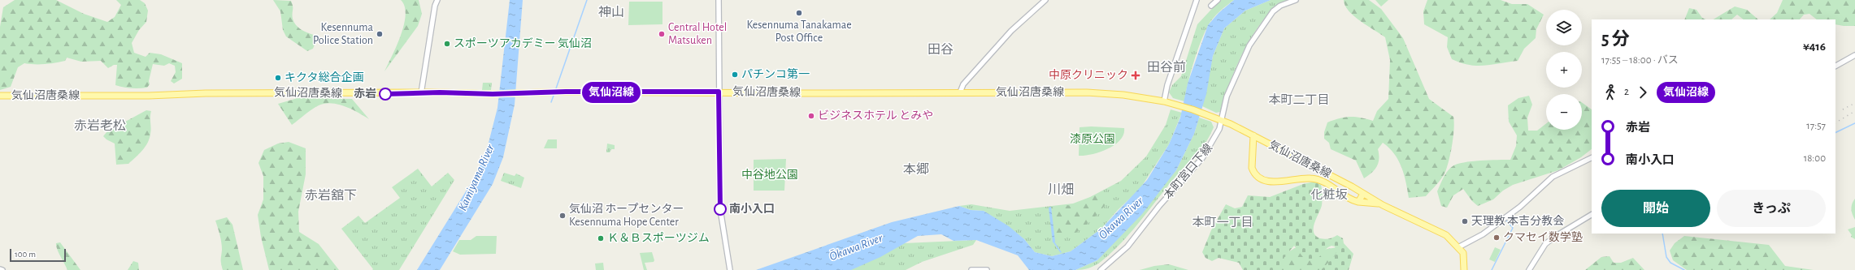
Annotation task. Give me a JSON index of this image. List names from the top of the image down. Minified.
{"streets":{"main road":["気仙沼唐桑線"],"street":["本町宮口下線"]},"crossings":[["気仙沼唐桑線","本町宮口下線"]],"districts":["神山","田谷","田谷前","本町二丁目","赤岩老松","本郷","川畑","化粧坂","赤岩舘下","本町一丁目"],"water":["Kamiyama River","Ōkawa River"],"parks":["漆原公園","中谷地公園"],"places":{"other":["Kesennuma Tanakamae Post Office","Kesennuma Police Station","Central Hotel Matsuken","スポーツアカデミー 気仙沼","パチンコ第一","キクタ総合企画","赤岩","ビジネスホテル とみや","南小入口","気仙沼 ホープセンター Kesennuma Hope Center","天理教 本吉分教会","クマセイ数学塾","Ｋ＆Ｂスポーツジム"],"health":["中原クリニック"]},"lines":["bus line 気仙沼線"],"scale_bar":"100 m","page":{"on_map":"気仙沼線","map_buttons":["+","−"],"heading":["5 分","17:55 – 18:00 · バス","¥416"],"legs":["2","気仙沼線"],"list":[{"name":"赤岩","value":"17:57"},{"name":"南小入口","value":"18:00"}],"buttons":["開始","きっぷ"],"scale":"100 m"}}
